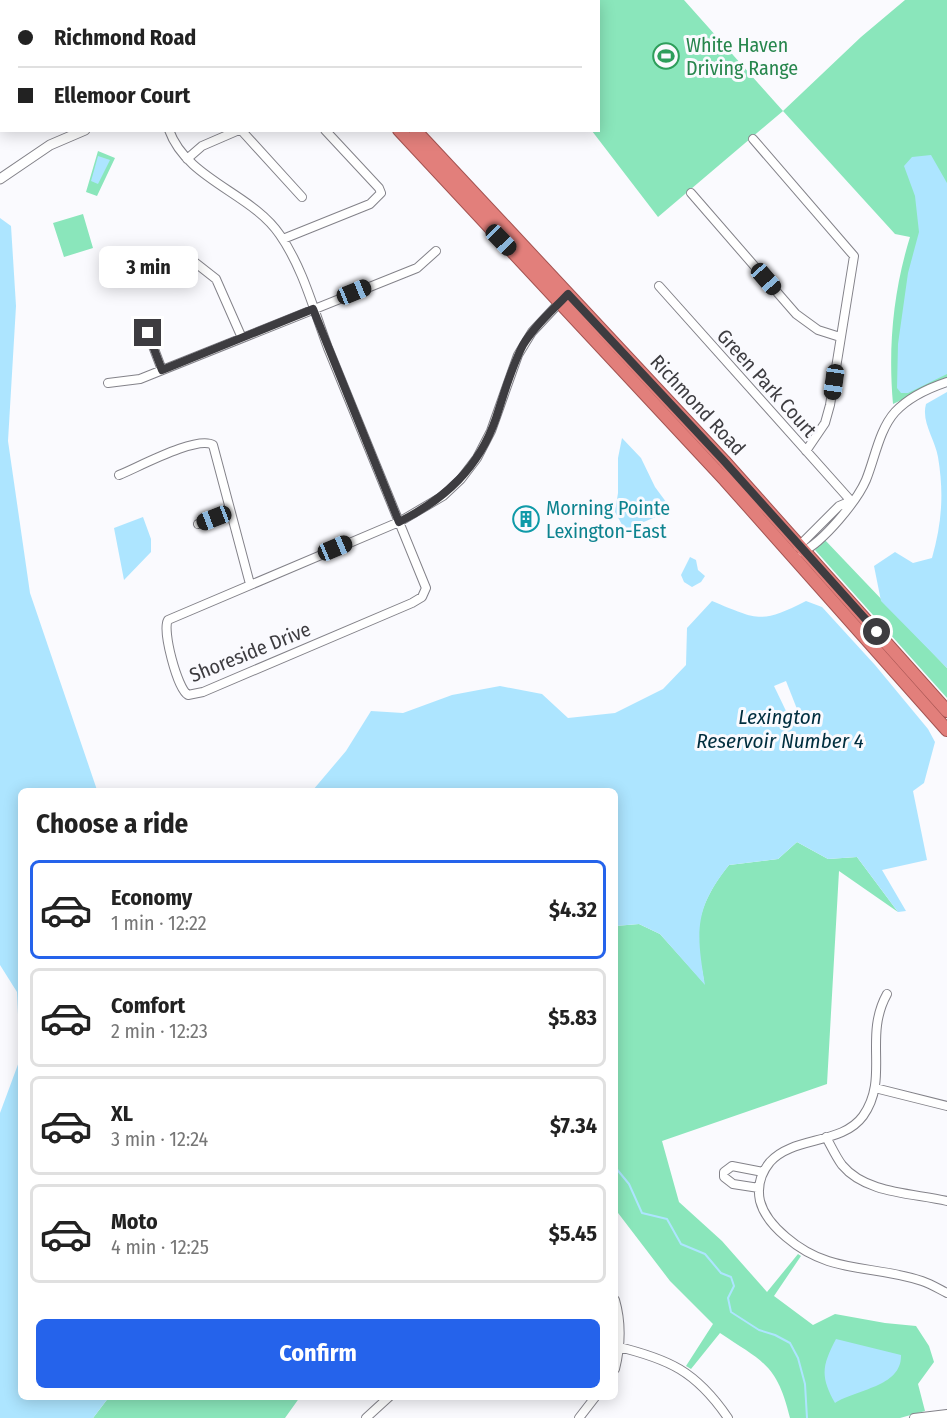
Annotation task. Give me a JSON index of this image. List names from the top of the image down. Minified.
{"streets":{"highway":["Richmond Road"],"street":["Green Park Court","Shoreside Drive"]},"crossings":[["Richmond Road","Shoreside Drive"]],"water":["Lexington Reservoir Number 4"],"places":{"sports":["White Haven Driving Range"],"building":["Morning Pointe Lexington-East"]},"page":{"banner":["Richmond Road","Ellemoor Court"],"bubble":"3 min","heading":"Choose a ride","list":[{"name":"Economy","note":"1 min · 12:22","value":"$4.32"},{"name":"Comfort","note":"2 min · 12:23","value":"$5.83"},{"name":"XL","note":"3 min · 12:24","value":"$7.34"},{"name":"Moto","note":"4 min · 12:25","value":"$5.45"}],"buttons":"Confirm"}}
